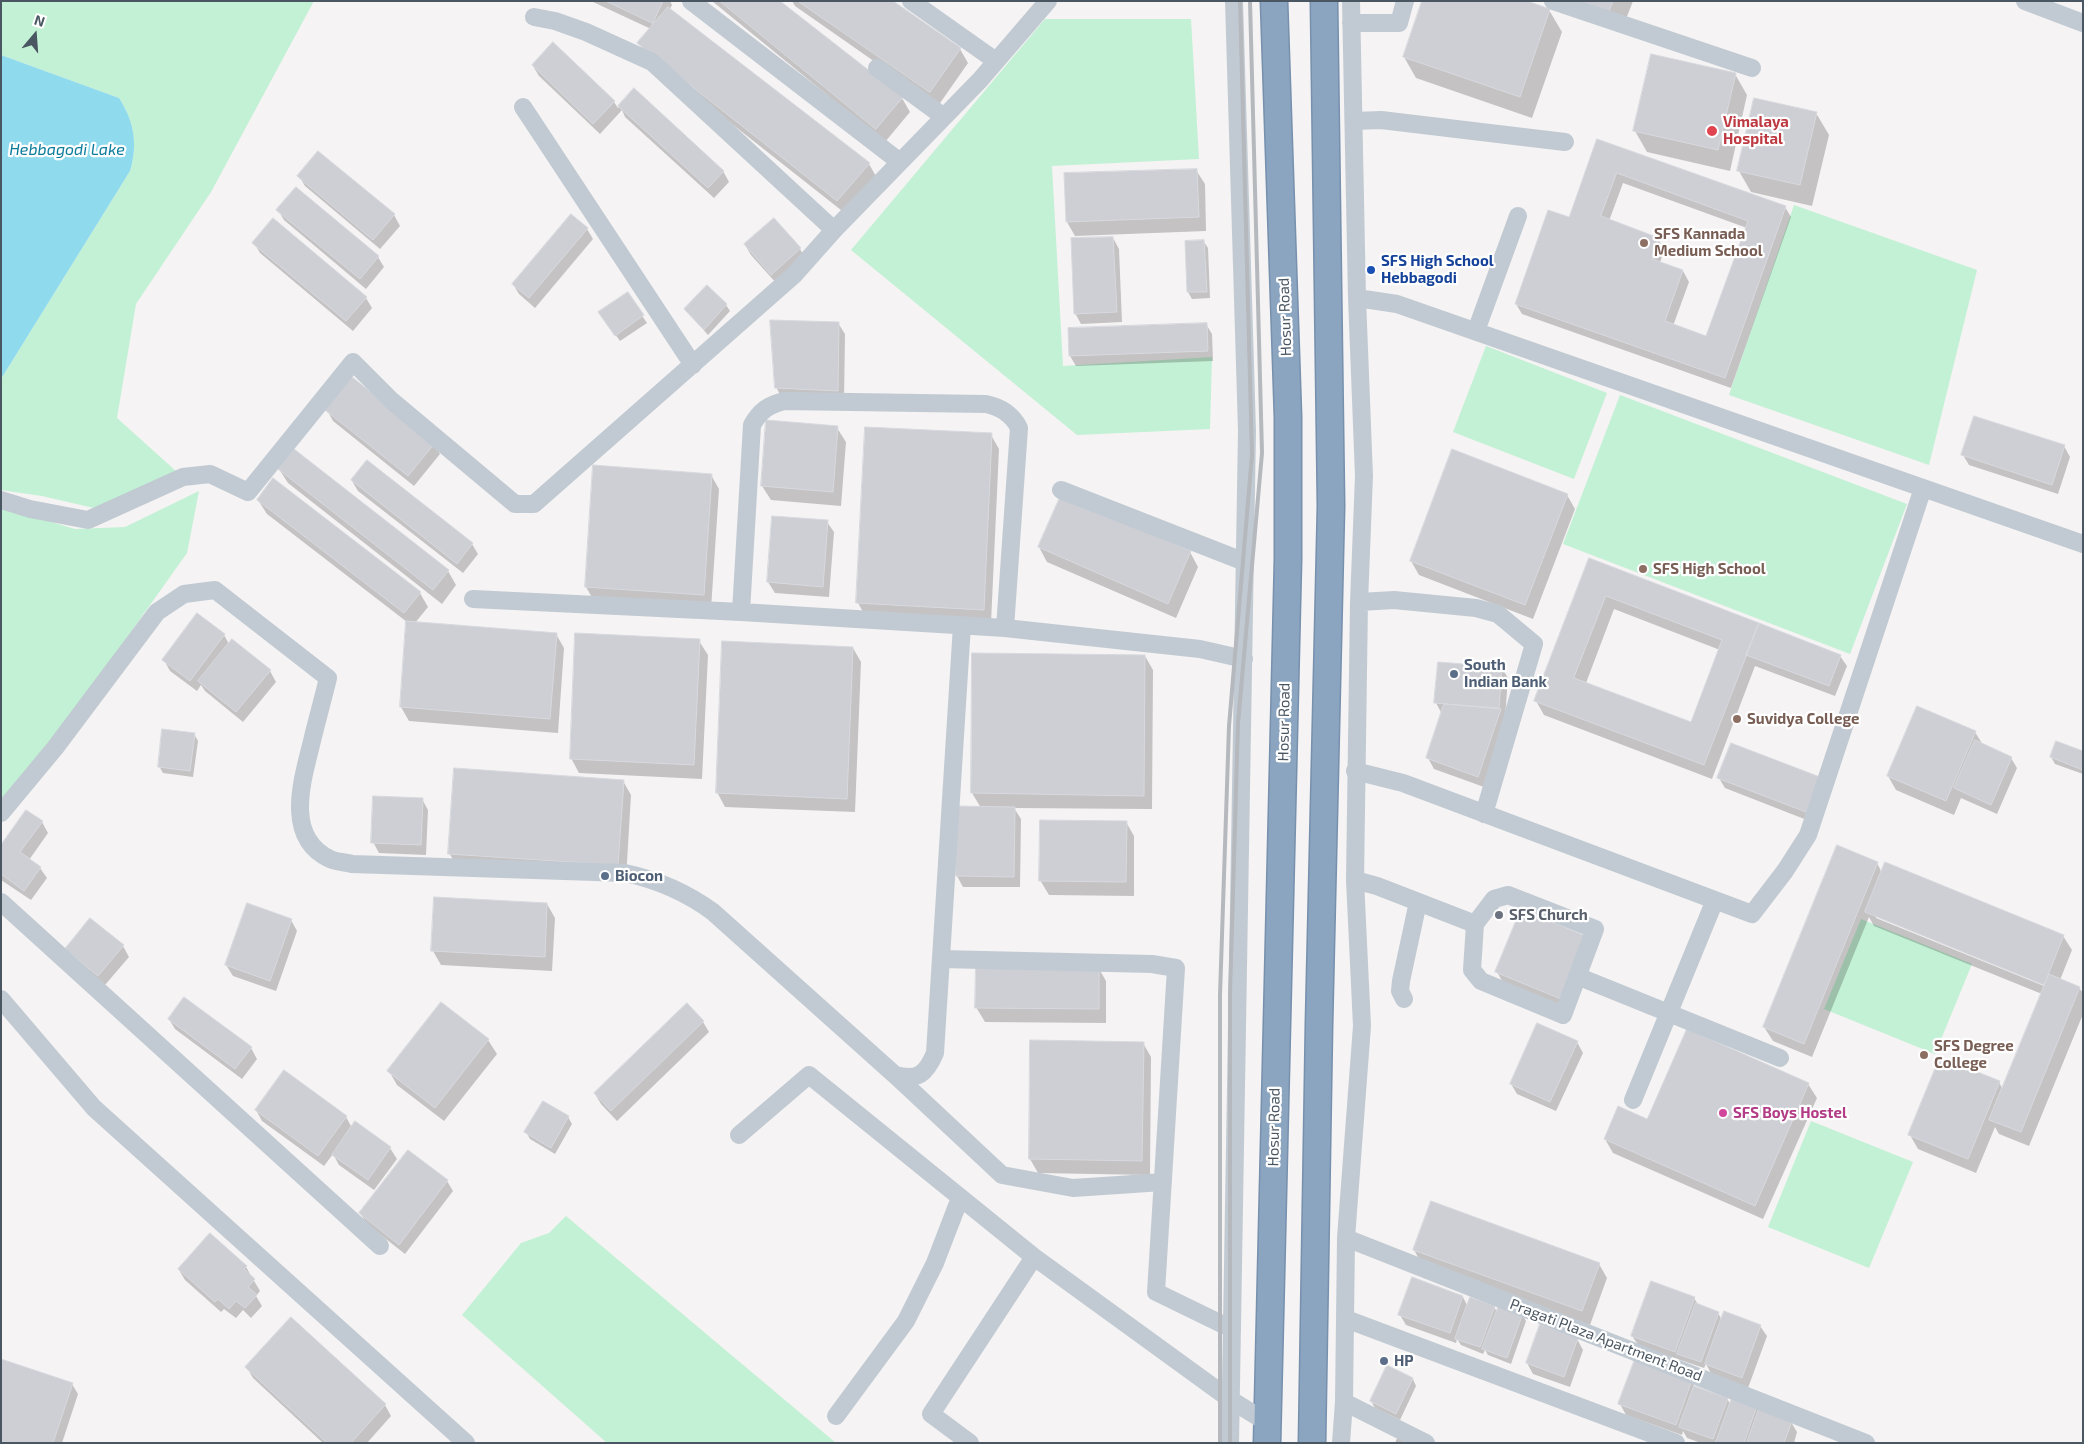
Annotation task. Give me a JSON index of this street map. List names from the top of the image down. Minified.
{"streets":{"highway":["Hosur Road"],"street":["Pragati Plaza Apartment Road"]},"water":["Hebbagodi Lake"],"places":["Vimalaya Hospital","SFS Kannada Medium School","SFS High School Hebbagodi","SFS High School","South Indian Bank","Suvidya College","Biocon","SFS Church","SFS Degree College","SFS Boys Hostel","HP"],"north":"top"}
